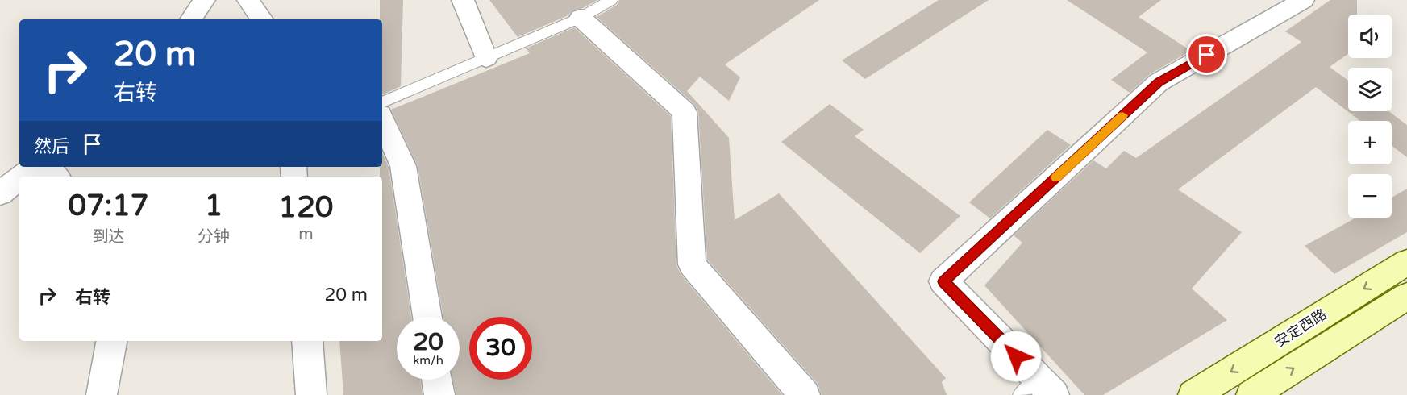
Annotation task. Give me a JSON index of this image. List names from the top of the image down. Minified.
{"streets":{"street":["安定西路"]},"page":{"map_buttons":["+","−"],"turn":["20 m","右转"],"then":"然后","eta":["07:17","到达","1","分钟","120","m"],"list":[{"name":"右转","value":"20 m"}],"speed":"20 km/h","limit":"30"}}
